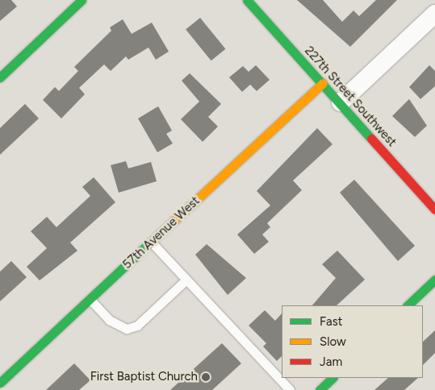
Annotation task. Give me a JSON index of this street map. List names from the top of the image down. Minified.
{"streets":{"street":["227th Street Southwest","57th Avenue West"]},"crossings":[["227th Street Southwest","57th Avenue West"]],"places":["First Baptist Church"],"legend":["Fast","Slow","Jam"]}
